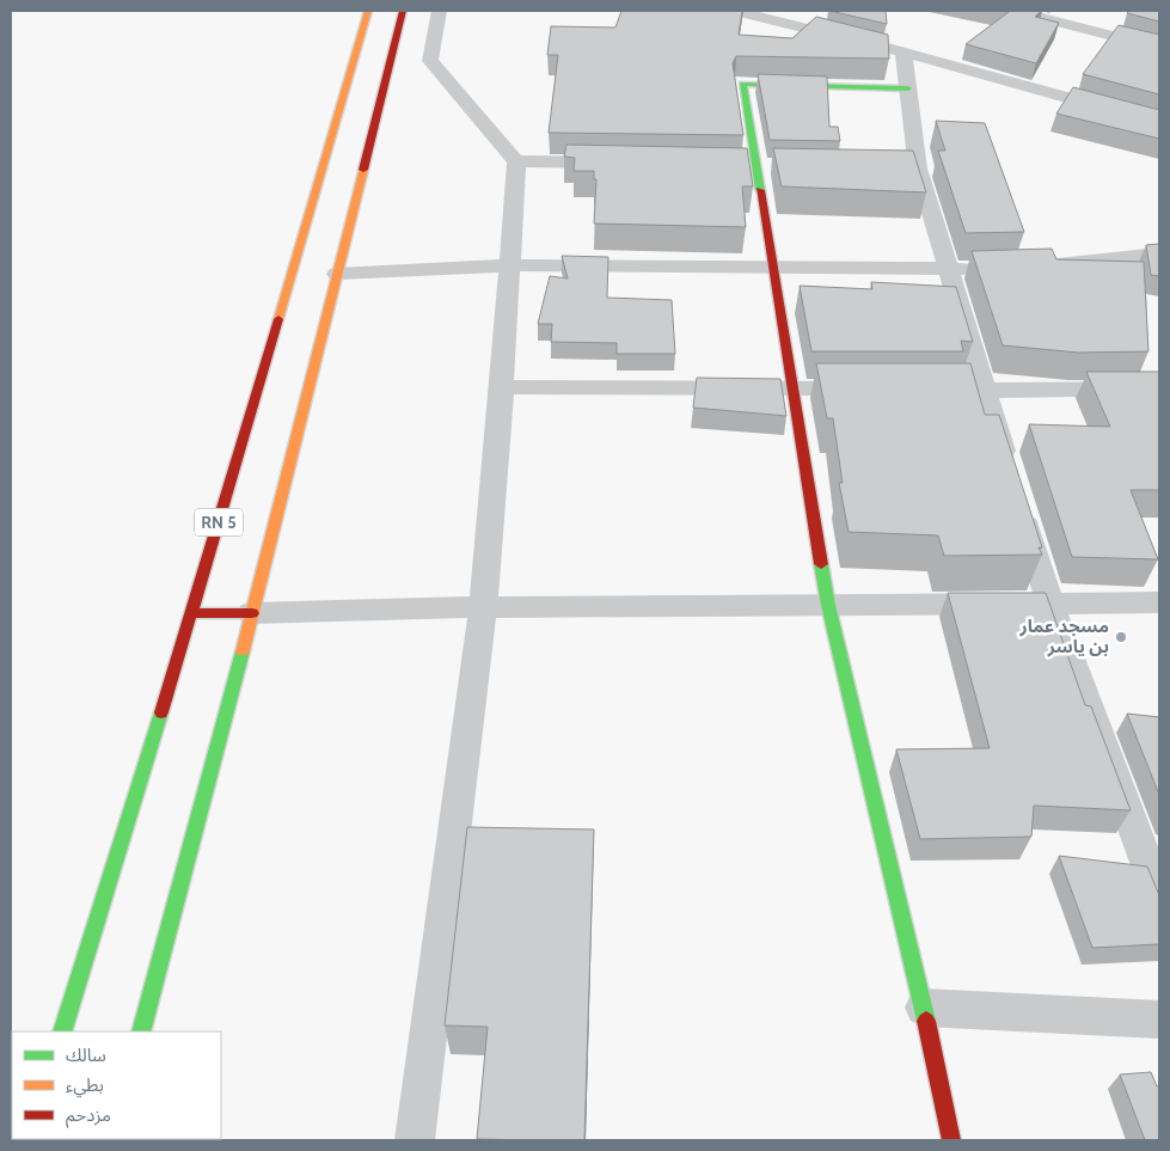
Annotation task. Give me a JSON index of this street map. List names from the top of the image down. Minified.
{"streets":{"main road":["RN 5"]},"places":["مسجد عمار بن ياسر"],"legend":["سالك","بطيء","مزدحم"]}
